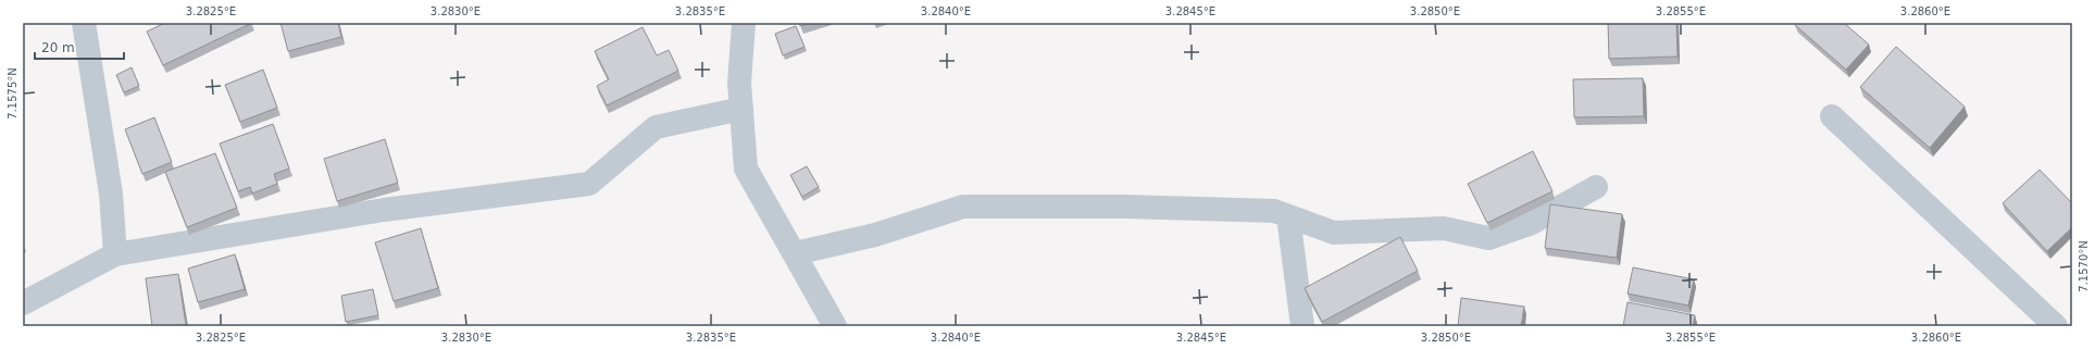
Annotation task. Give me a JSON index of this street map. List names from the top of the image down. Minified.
{"scale_bar":"20 m","coordinates":["3.2825°E","3.2830°E","3.2835°E","3.2840°E","3.2845°E","3.2850°E","3.2855°E","3.2860°E","7.1575°N","7.1570°N"]}
